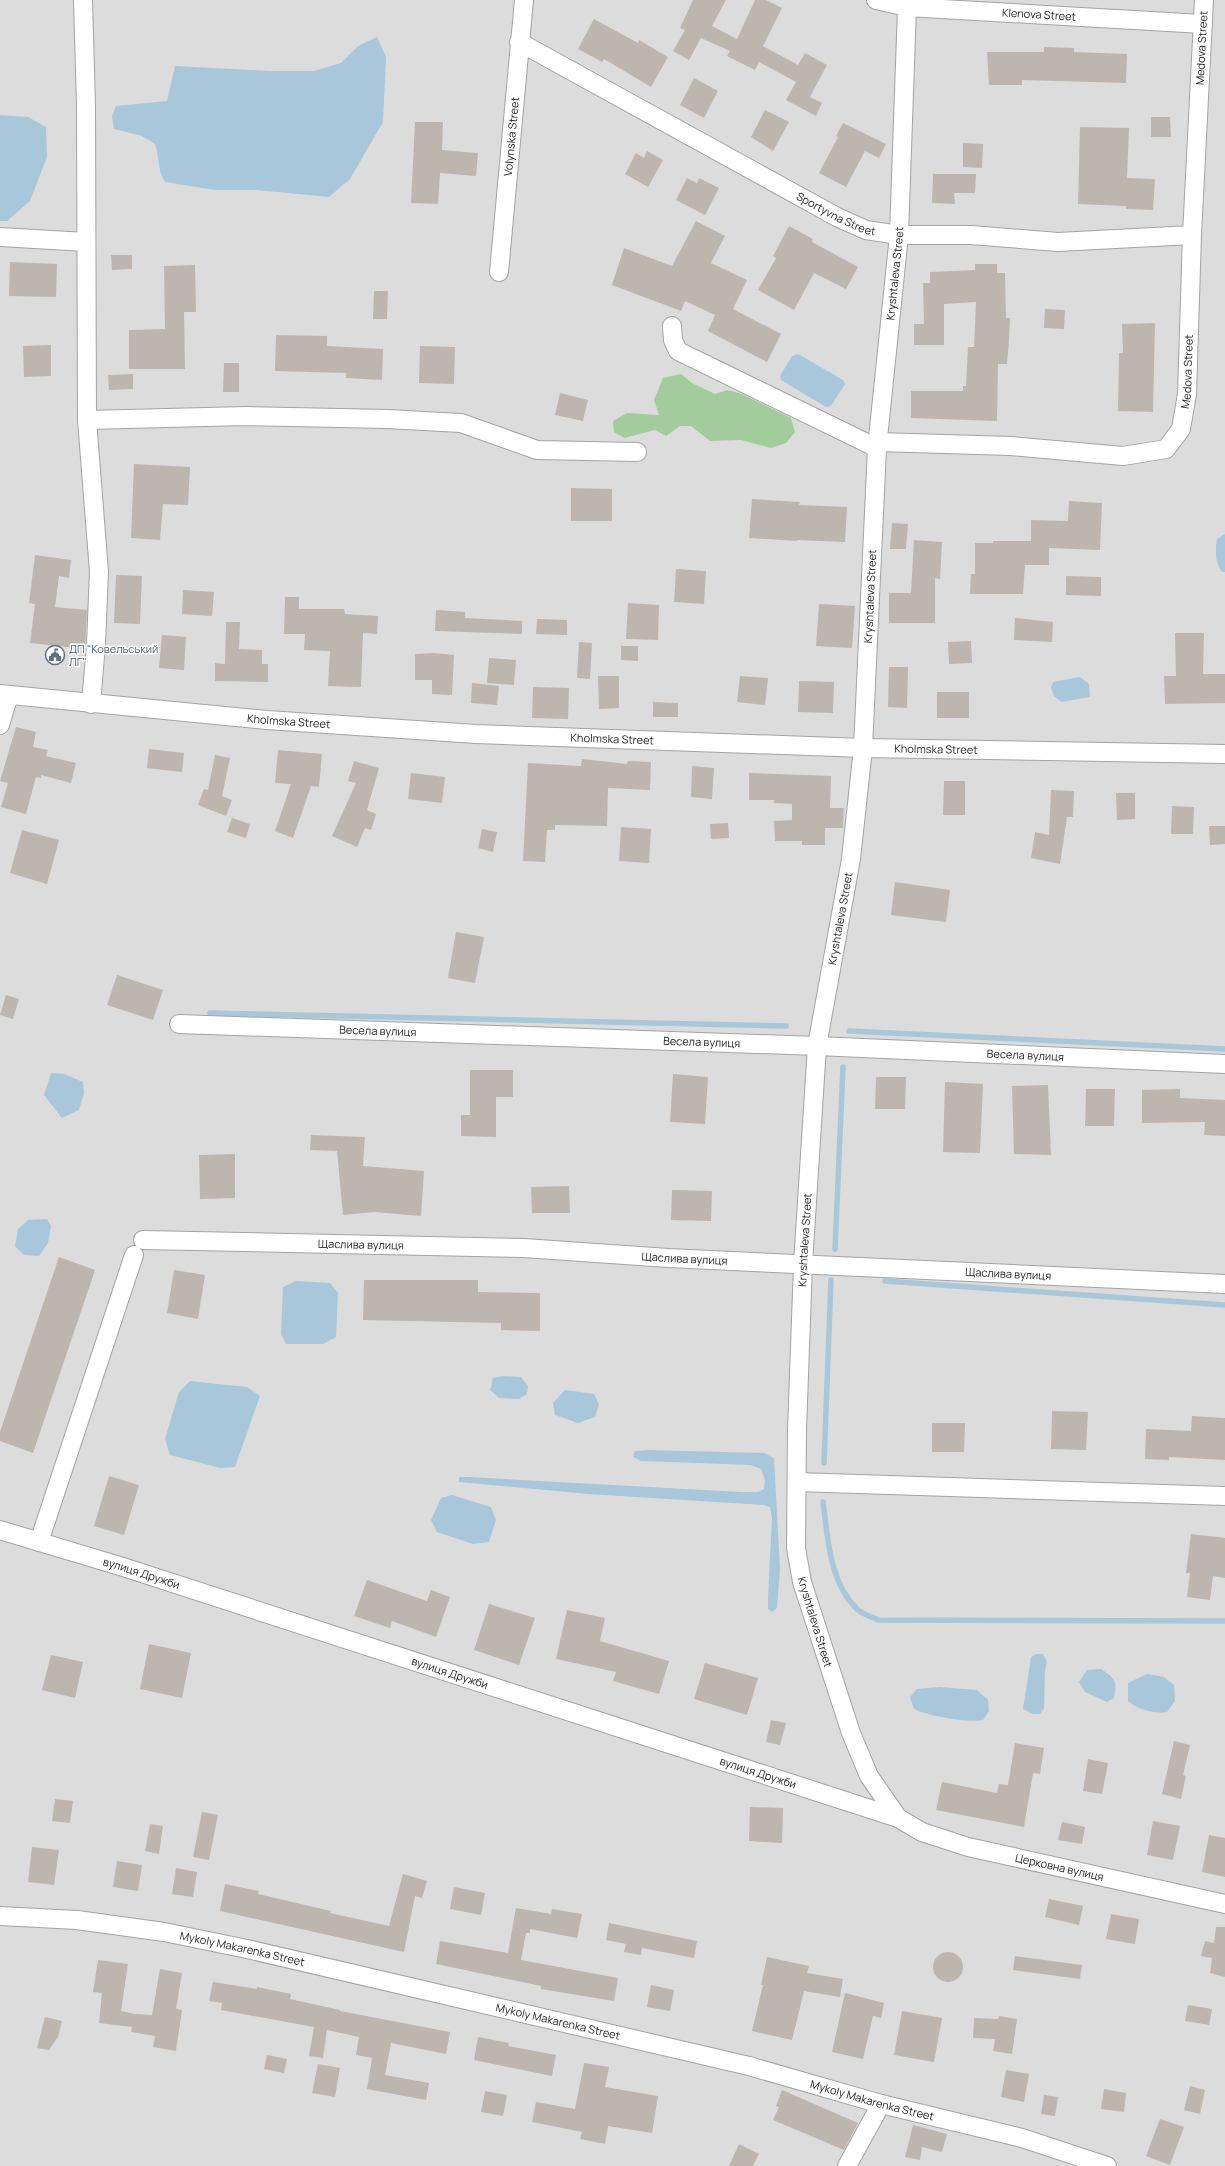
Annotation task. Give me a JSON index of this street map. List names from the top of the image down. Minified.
{"streets":{"street":["Klenova Street","Medova Street","Volynska Street","Sportyvna Street","Kryshtaleva Street","Kholmska Street","Весела вулиця","Щаслива вулиця","вулиця Дружби","Церковна вулиця","Mykoly Makarenka Street"]},"crossings":[["Klenova Street","Medova Street"],["Klenova Street","Kryshtaleva Street"],["Medova Street","Sportyvna Street"],["Medova Street","Kryshtaleva Street"],["Volynska Street","Sportyvna Street"],["Sportyvna Street","Kryshtaleva Street"],["Kryshtaleva Street","Kholmska Street"],["Kryshtaleva Street","Весела вулиця"],["Kryshtaleva Street","Щаслива вулиця"],["Kryshtaleva Street","вулиця Дружби"],["Kryshtaleva Street","Церковна вулиця"],["Щаслива вулиця","вулиця Дружби"],["вулиця Дружби","Церковна вулиця"]],"places":{"public building":["ДП \"Ковельський ЛГ\""]}}
